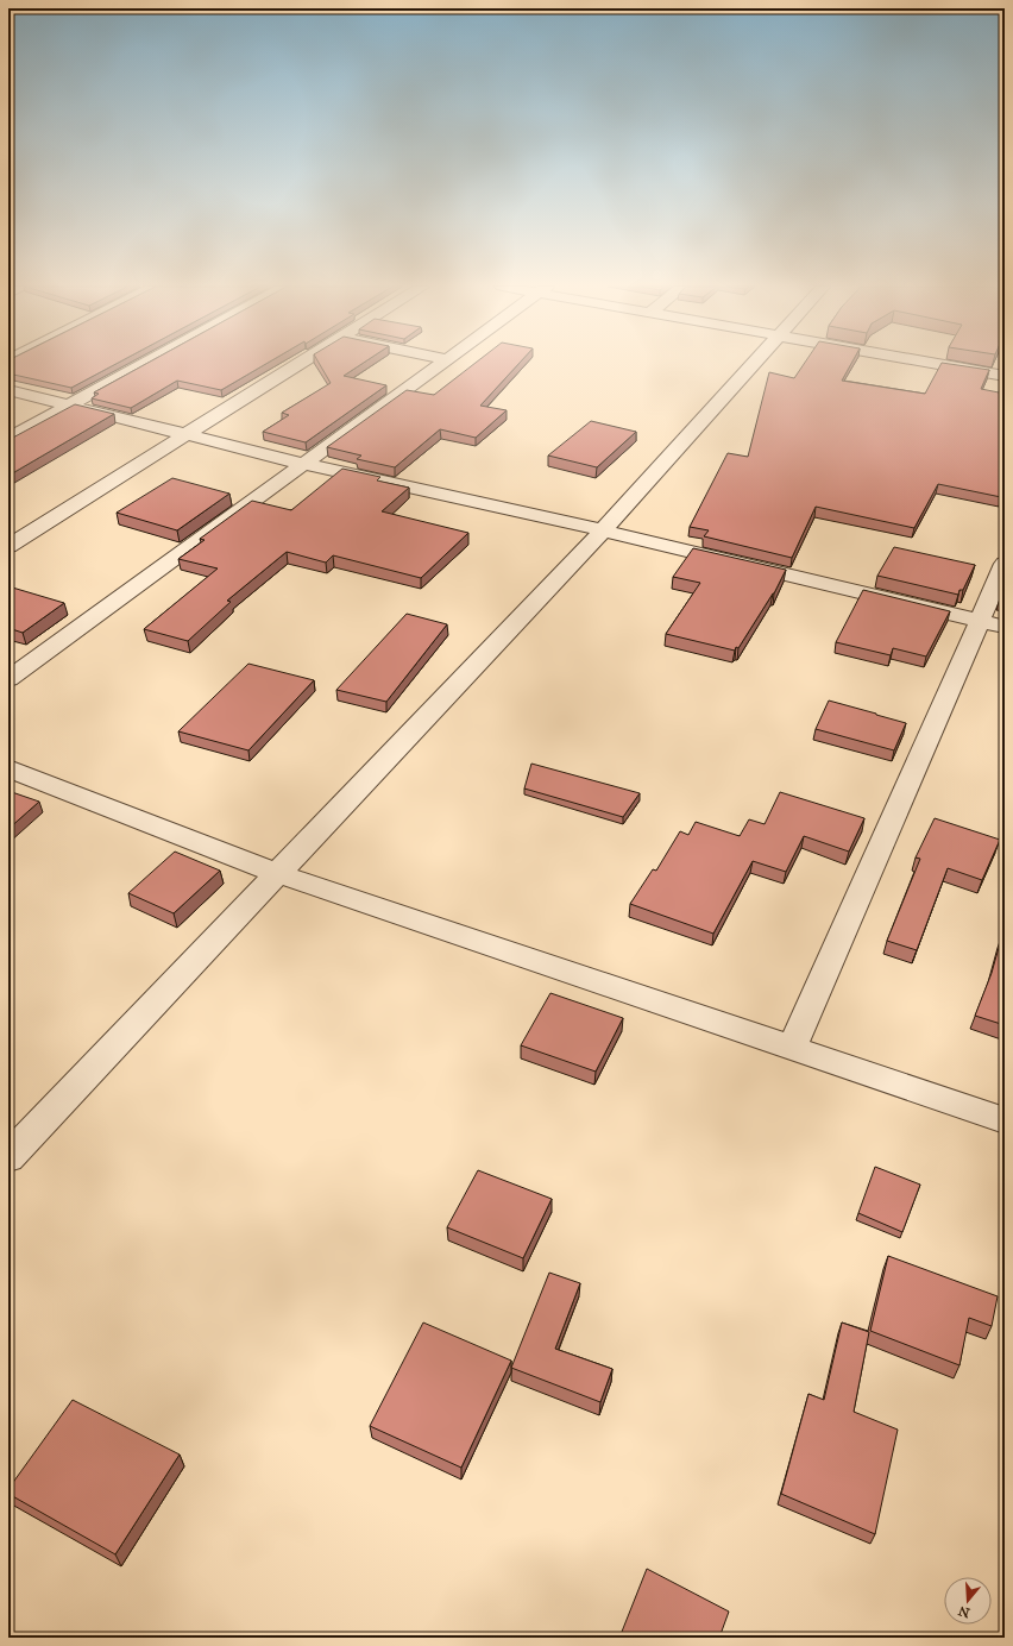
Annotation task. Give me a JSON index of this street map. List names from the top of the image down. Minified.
{"north":"bottom"}
